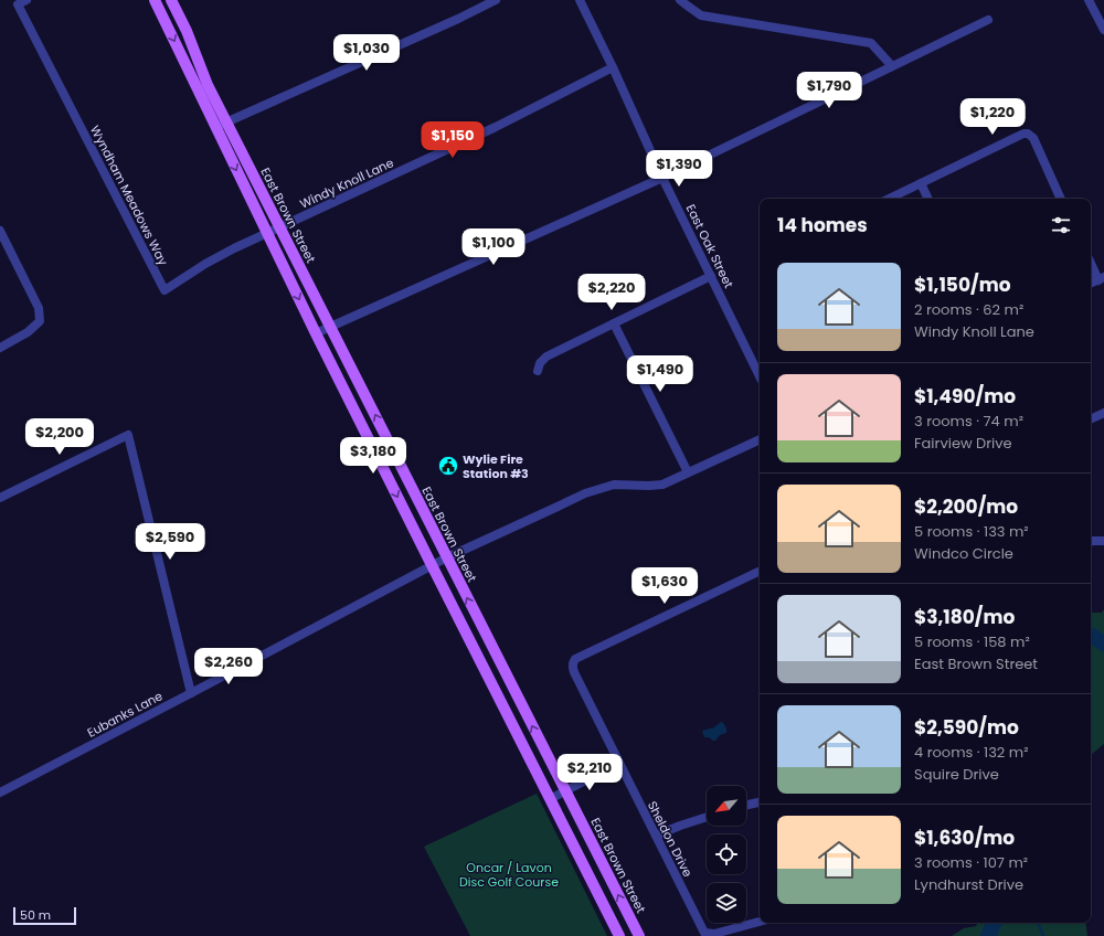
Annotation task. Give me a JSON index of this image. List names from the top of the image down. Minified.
{"streets":{"main road":["East Brown Street"],"street":["Windy Knoll Lane","Wyndham Meadows Way","East Oak Street","Eubanks Lane","Sheldon Drive"]},"crossings":[["Windy Knoll Lane","Wyndham Meadows Way"],["Windy Knoll Lane","East Brown Street"],["Windy Knoll Lane","East Oak Street"],["Wyndham Meadows Way","East Brown Street"],["East Brown Street","Eubanks Lane"]],"parks":["Oncar / Lavon Disc Golf Course"],"places":{"public building":["Wylie Fire Station #3"]},"scale_bar":"50 m","north":"bottom left","page":{"price":["$1,030","$1,790","$1,220","$1,150","$1,390","$1,100","$2,220","$1,490","$2,200","$3,180","$2,590","$1,630","$2,260","$2,210"],"heading":"14 homes","list":[{"name":"$1,150/mo","note":"2 rooms · 62 m² · Windy Knoll Lane"},{"name":"$1,490/mo","note":"3 rooms · 74 m² · Fairview Drive"},{"name":"$2,200/mo","note":"5 rooms · 133 m² · Windco Circle"},{"name":"$3,180/mo","note":"5 rooms · 158 m² · East Brown Street"},{"name":"$2,590/mo","note":"4 rooms · 132 m² · Squire Drive"},{"name":"$1,630/mo","note":"3 rooms · 107 m² · Lyndhurst Drive"}],"scale":"50 m"}}
